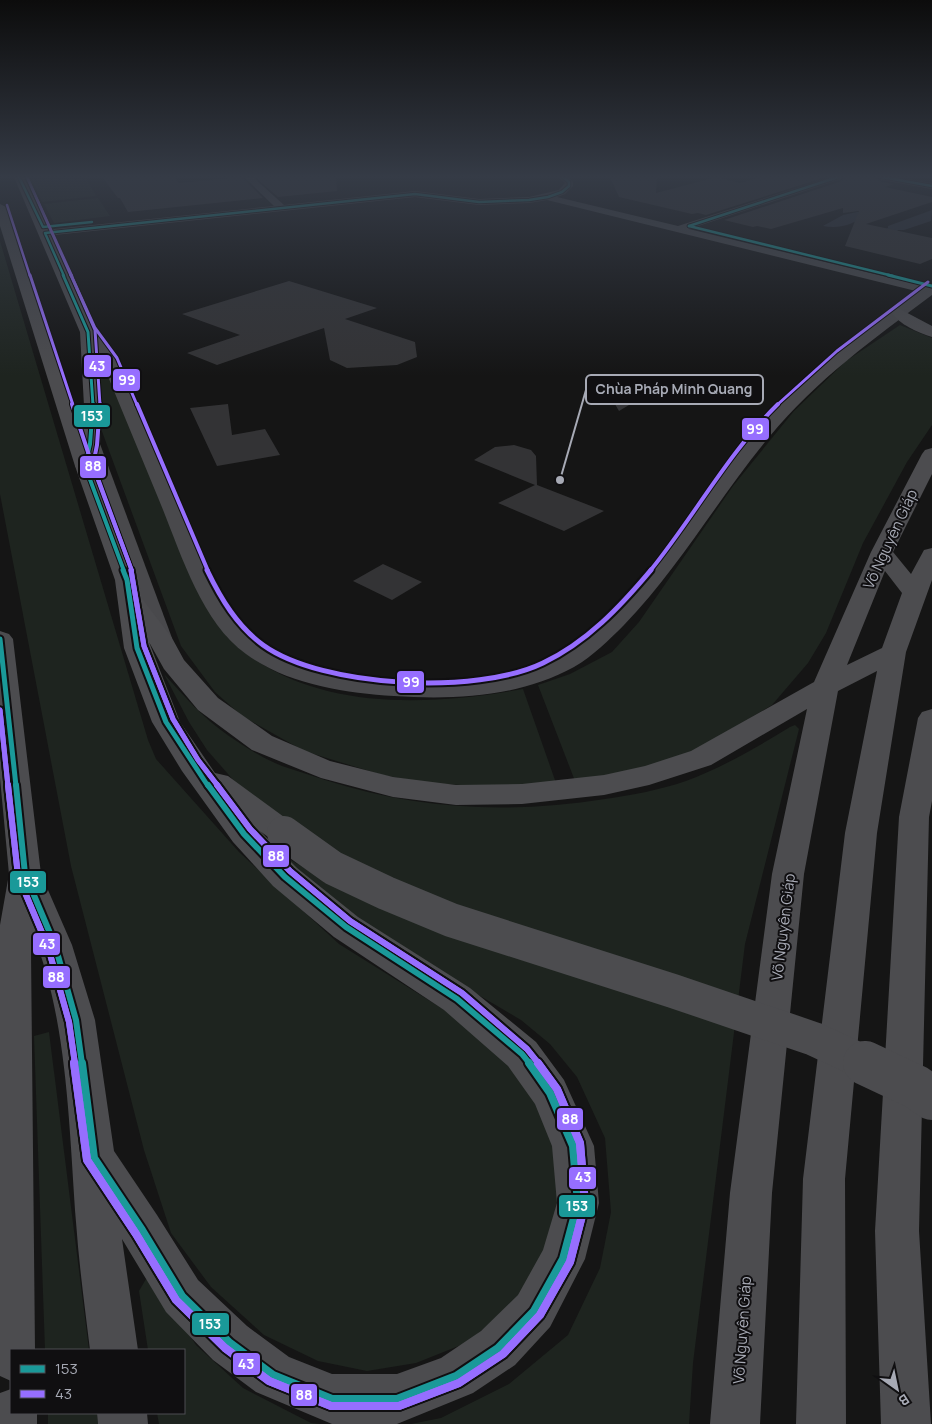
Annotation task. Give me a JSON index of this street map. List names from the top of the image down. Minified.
{"streets":{"highway":["Võ Nguyên Giáp"]},"places":["Chùa Pháp Minh Quang"],"lines":["transit line 153","transit line 43","transit line 88","transit line 99"],"legend":["153","43"],"north":"bottom right"}
